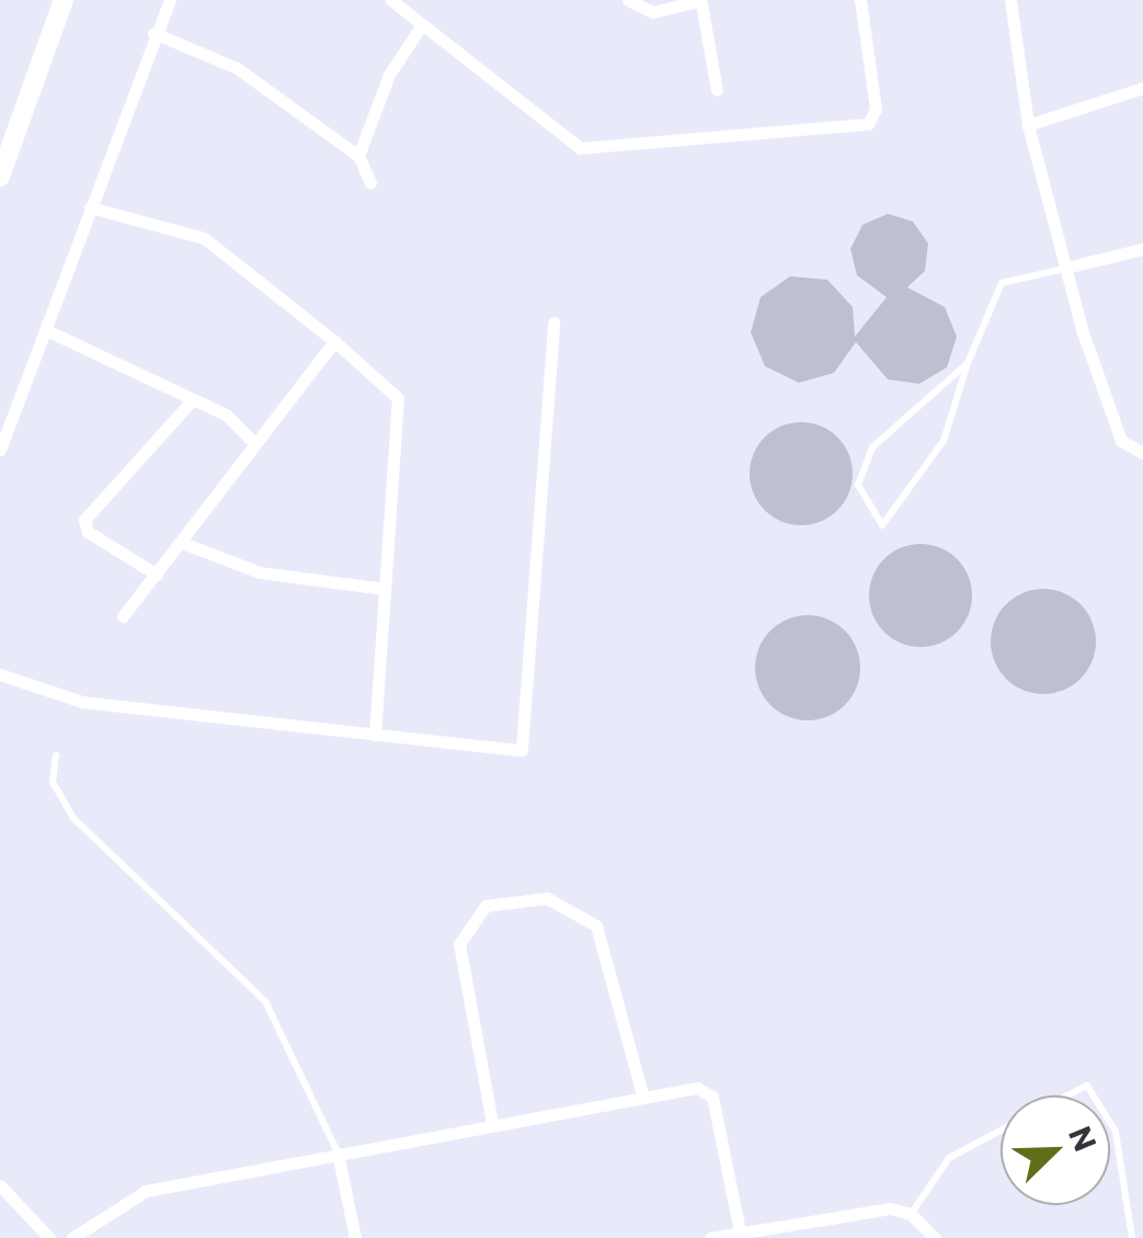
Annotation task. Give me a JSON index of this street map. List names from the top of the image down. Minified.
{"north":"top right"}
